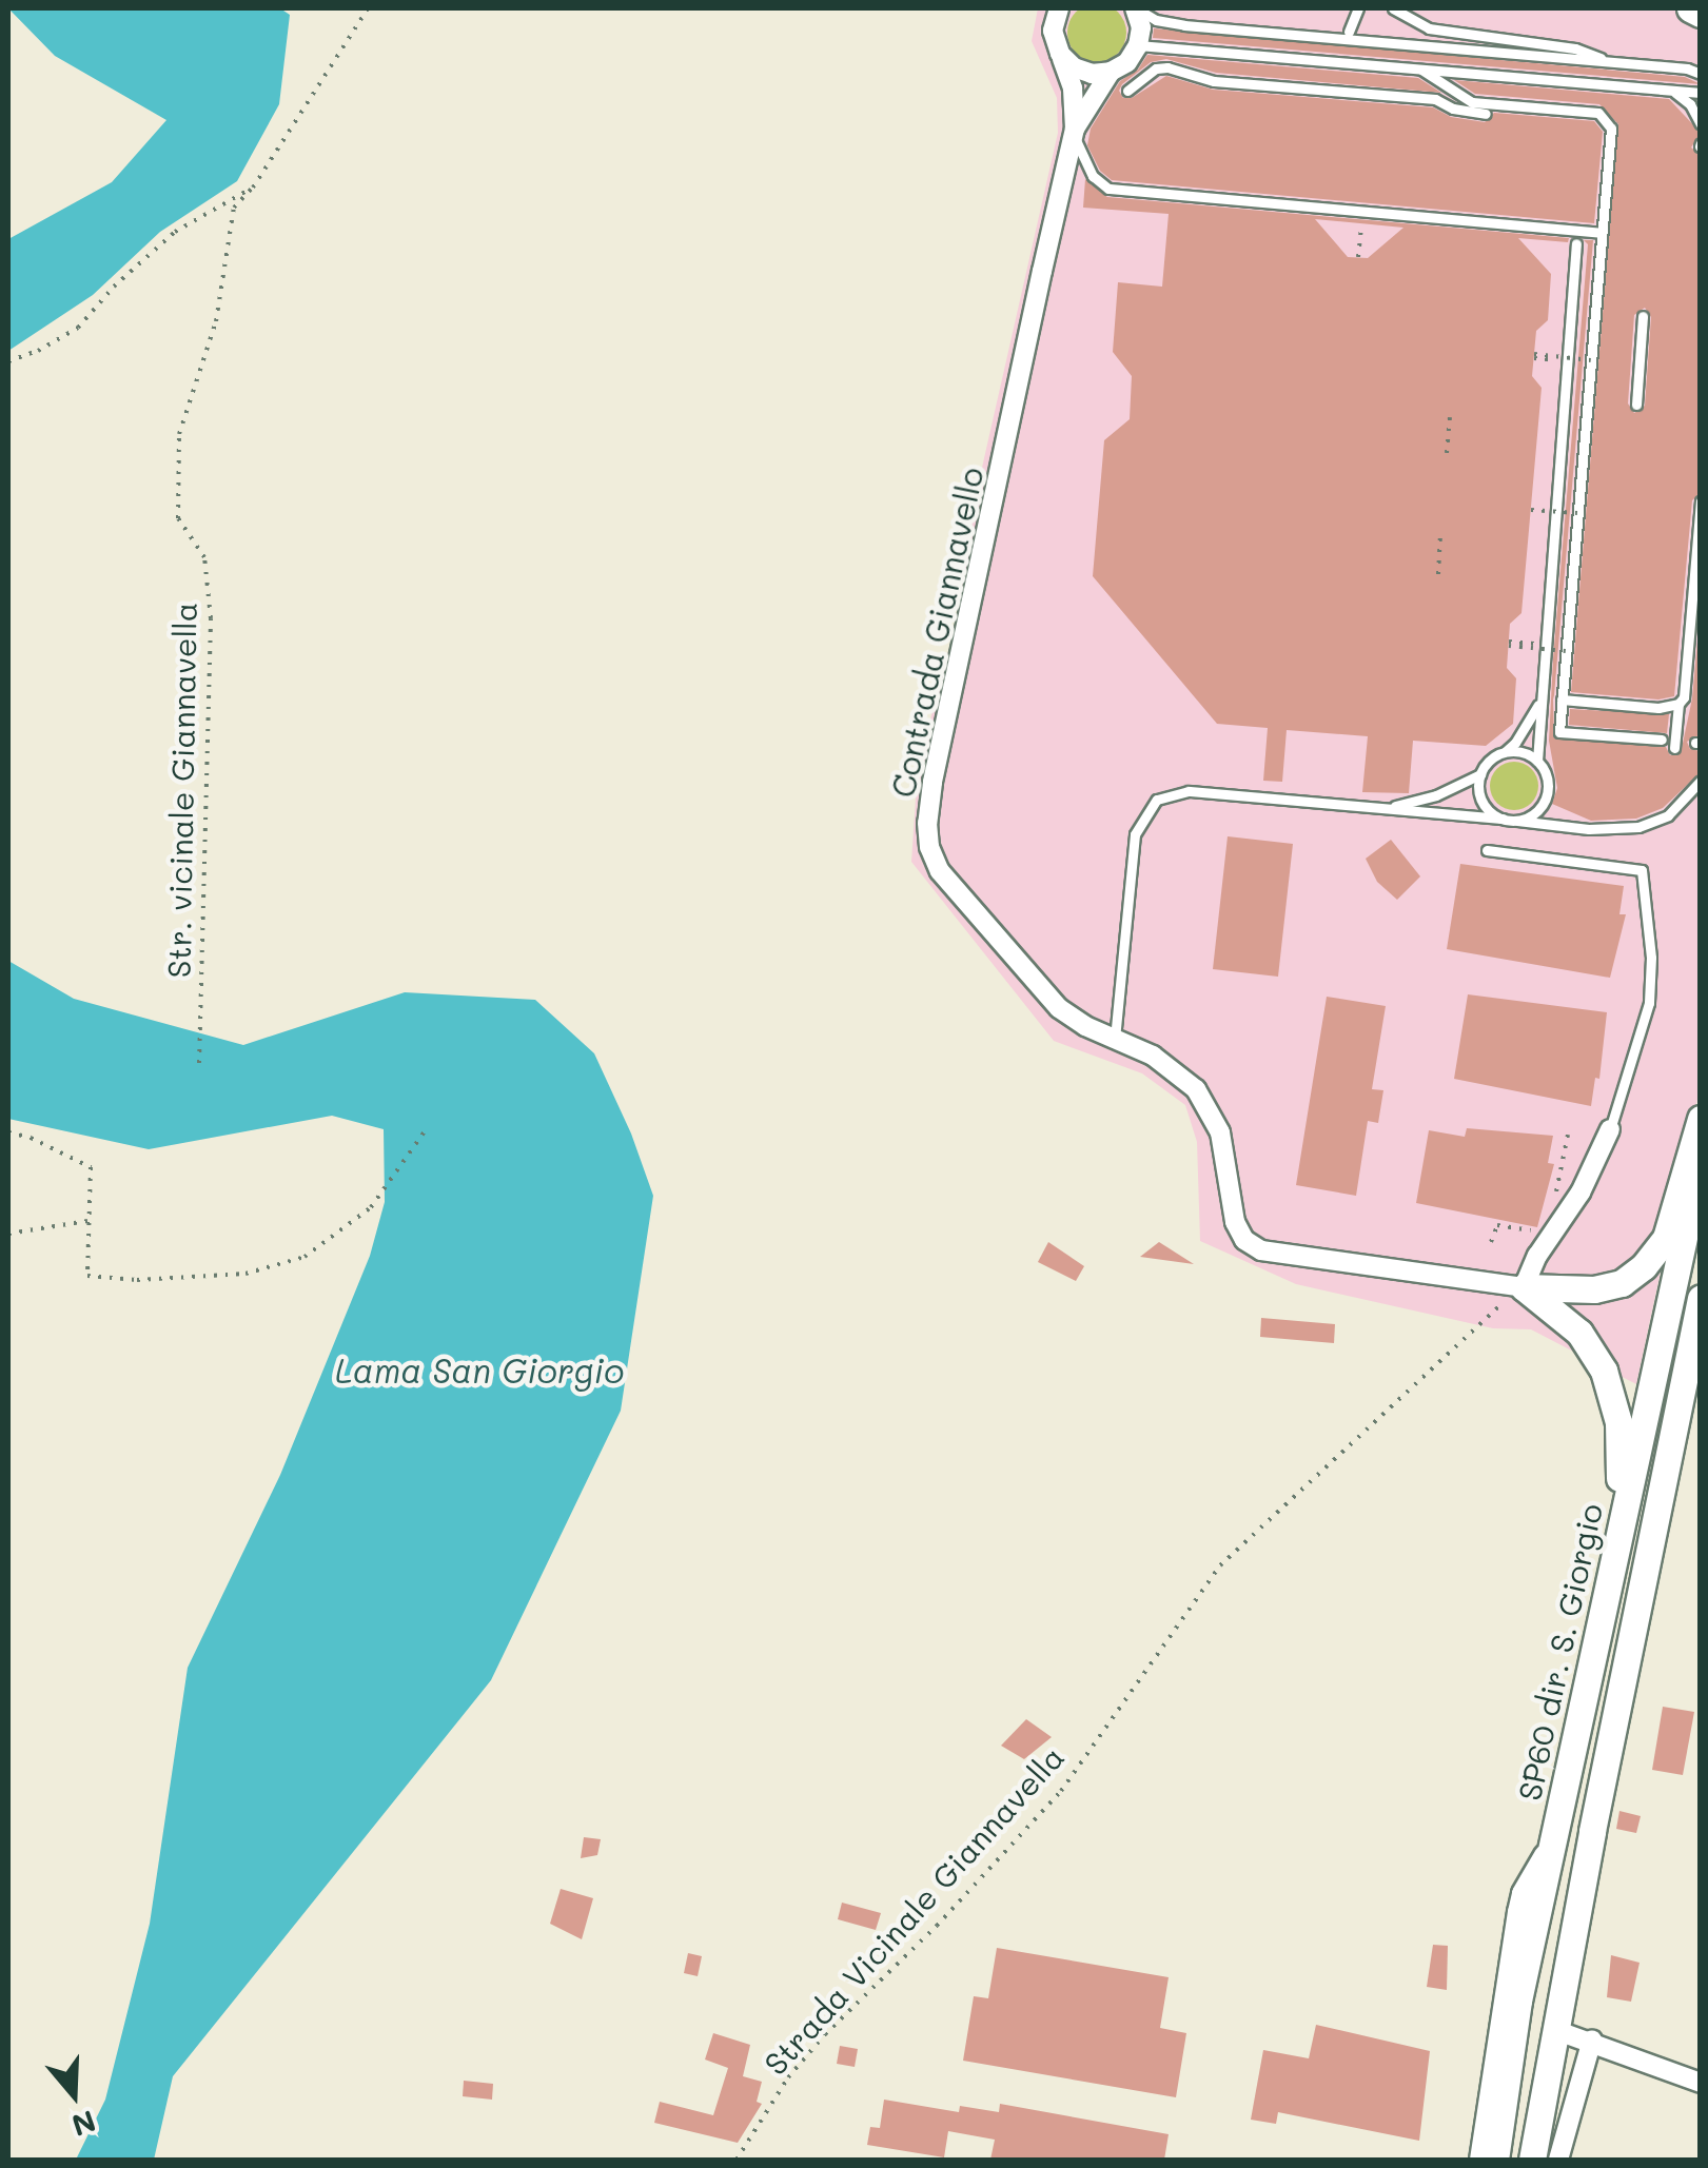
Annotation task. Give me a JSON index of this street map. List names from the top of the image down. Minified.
{"streets":{"main road":["SP60 dir. S. Giorgio"],"street":["Contrada Giannavello"],"path":["Str. vicinale Giannavella","Strada Vicinale Giannavella"]},"crossings":[["Contrada Giannavello","Strada Vicinale Giannavella"]],"water":["Lama San Giorgio"],"north":"bottom"}
